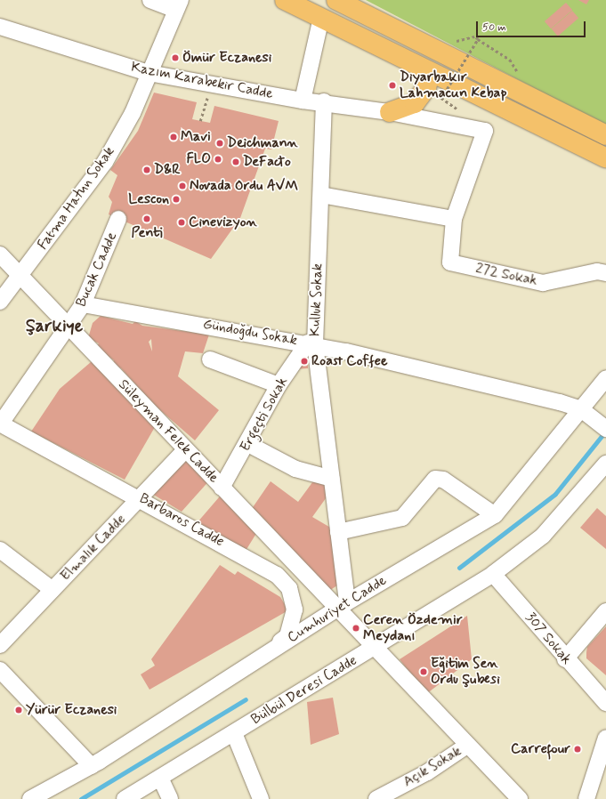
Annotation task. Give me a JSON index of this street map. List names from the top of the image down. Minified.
{"streets":{"street":["Kazım Karabekir Cadde","Fatma Hatun Sokak","Bucak Cadde","272 Sokak","Kulluk Sokak","Gündoğdu Sokak","Ergeçti Sokak","Süleyman Felek Cadde","Barbaros Cadde","Elmalık Cadde","Cumhuriyet Cadde","307 Sokak","Bülbül Deresi Cadde","Açık Sokak"]},"crossings":[["Kazım Karabekir Cadde","Fatma Hatun Sokak"],["Kazım Karabekir Cadde","272 Sokak"],["Kazım Karabekir Cadde","Kulluk Sokak"],["Fatma Hatun Sokak","Süleyman Felek Cadde"],["Bucak Cadde","Gündoğdu Sokak"],["Bucak Cadde","Süleyman Felek Cadde"],["Bucak Cadde","Barbaros Cadde"],["Kulluk Sokak","Gündoğdu Sokak"],["Kulluk Sokak","Ergeçti Sokak"],["Kulluk Sokak","Süleyman Felek Cadde"],["Kulluk Sokak","Cumhuriyet Cadde"],["Gündoğdu Sokak","Ergeçti Sokak"],["Gündoğdu Sokak","Cumhuriyet Cadde"],["Ergeçti Sokak","Süleyman Felek Cadde"],["Süleyman Felek Cadde","Elmalık Cadde"],["Süleyman Felek Cadde","Cumhuriyet Cadde"],["Süleyman Felek Cadde","Bülbül Deresi Cadde"],["Süleyman Felek Cadde","Açık Sokak"],["Barbaros Cadde","Elmalık Cadde"],["Barbaros Cadde","Cumhuriyet Cadde"],["307 Sokak","Bülbül Deresi Cadde"]],"districts":["Şarkiye"],"places":["Ömür Eczanesi","Diyarbakır Lahmacun Kebap","Mavi","Deichmann","FLO","DeFacto","D&R","Novada Ordu AVM","Lescon","Penti","Cinevizyon","Roast Coffee","Ceren Özdemir Meydanı","Eğitim Sen Ordu Şubesi","Yürür Eczanesi","Carrefour"],"scale_bar":"50 m"}
